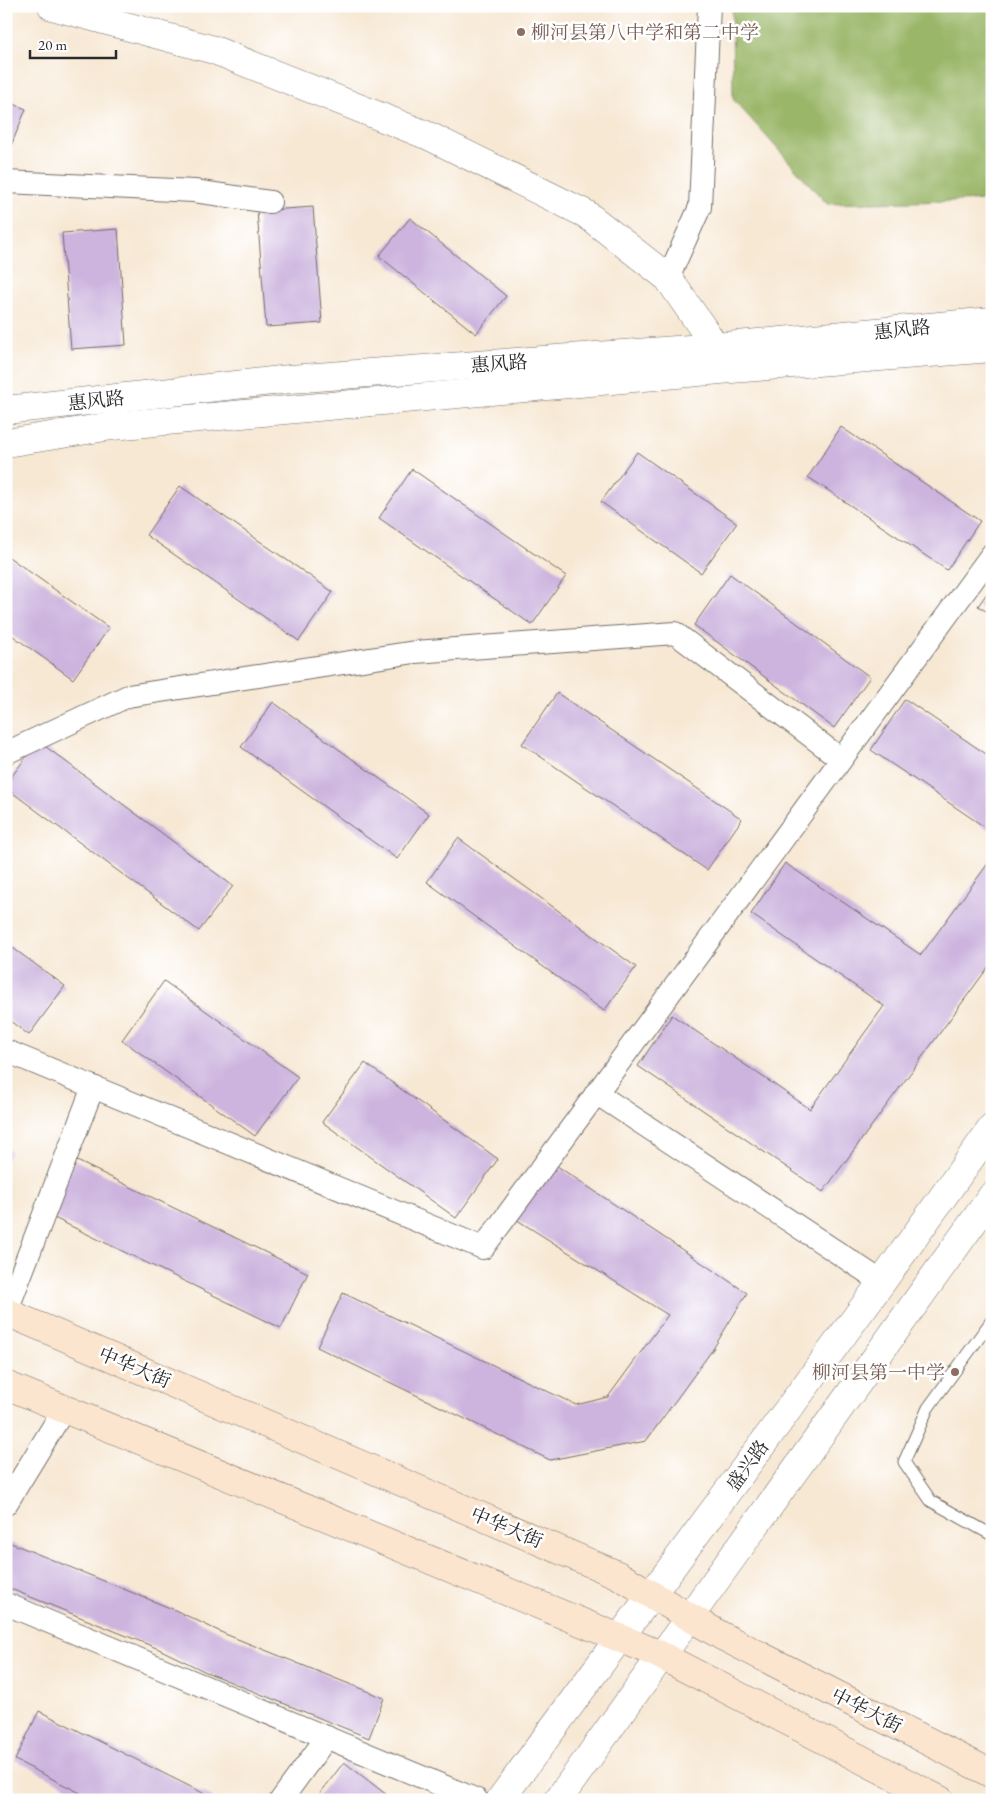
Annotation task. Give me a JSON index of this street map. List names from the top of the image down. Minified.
{"streets":{"main road":["中华大街"],"street":["惠风路","盛兴路"]},"crossings":[["中华大街","盛兴路"]],"places":["柳河县第八中学和第二中学","柳河县第一中学"],"scale_bar":"20 m"}
